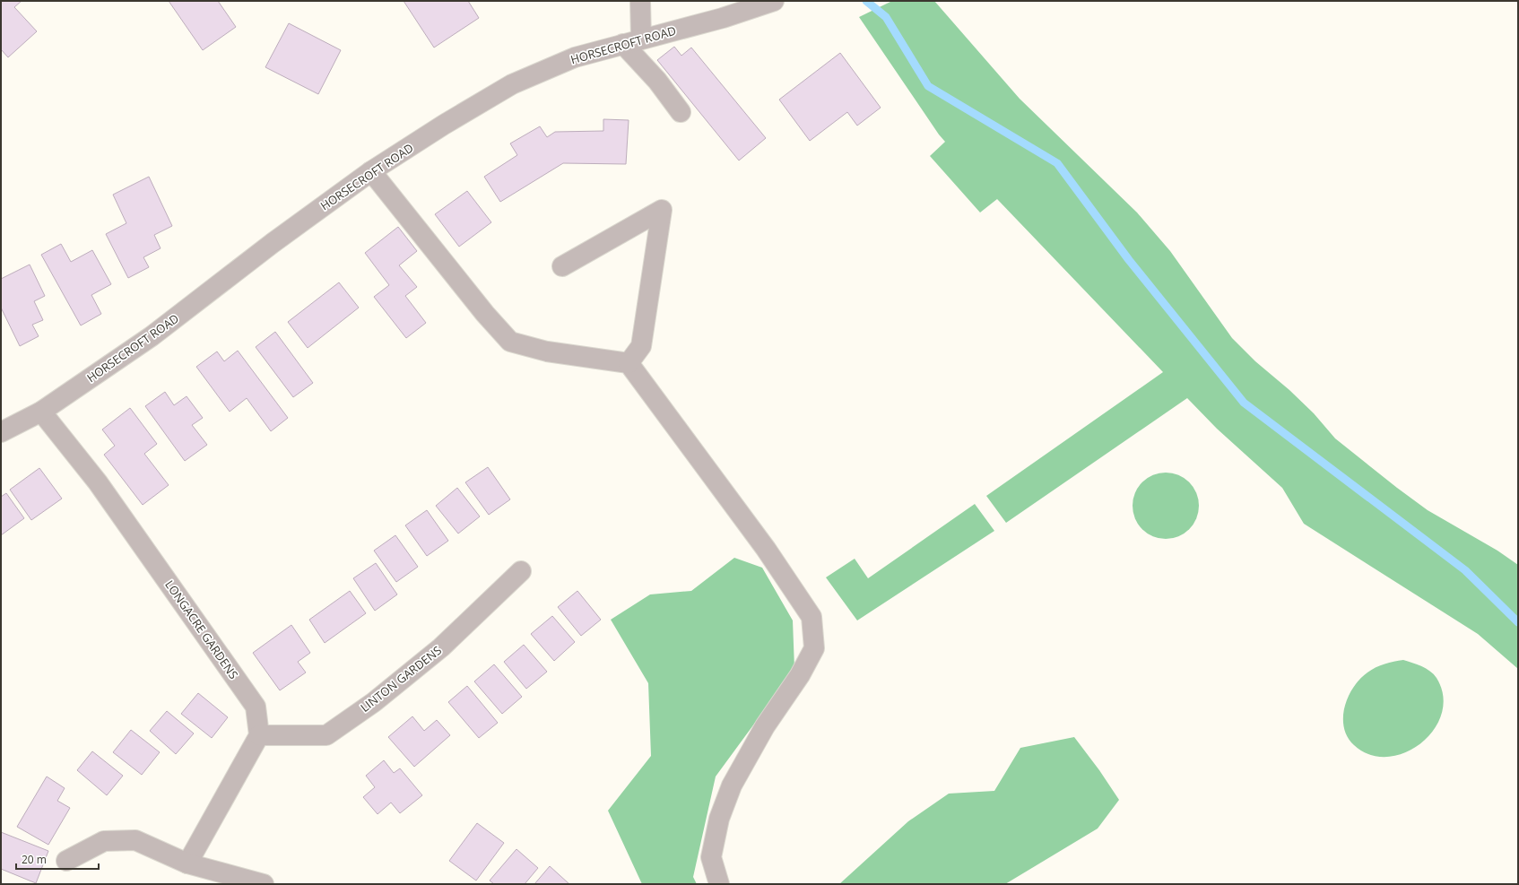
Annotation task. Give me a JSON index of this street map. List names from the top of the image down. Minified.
{"streets":{"street":["HORSECROFT ROAD","LONGACRE GARDENS","LINTON GARDENS"]},"crossings":[["HORSECROFT ROAD","LONGACRE GARDENS"],["LONGACRE GARDENS","LINTON GARDENS"]],"scale_bar":"20 m"}
